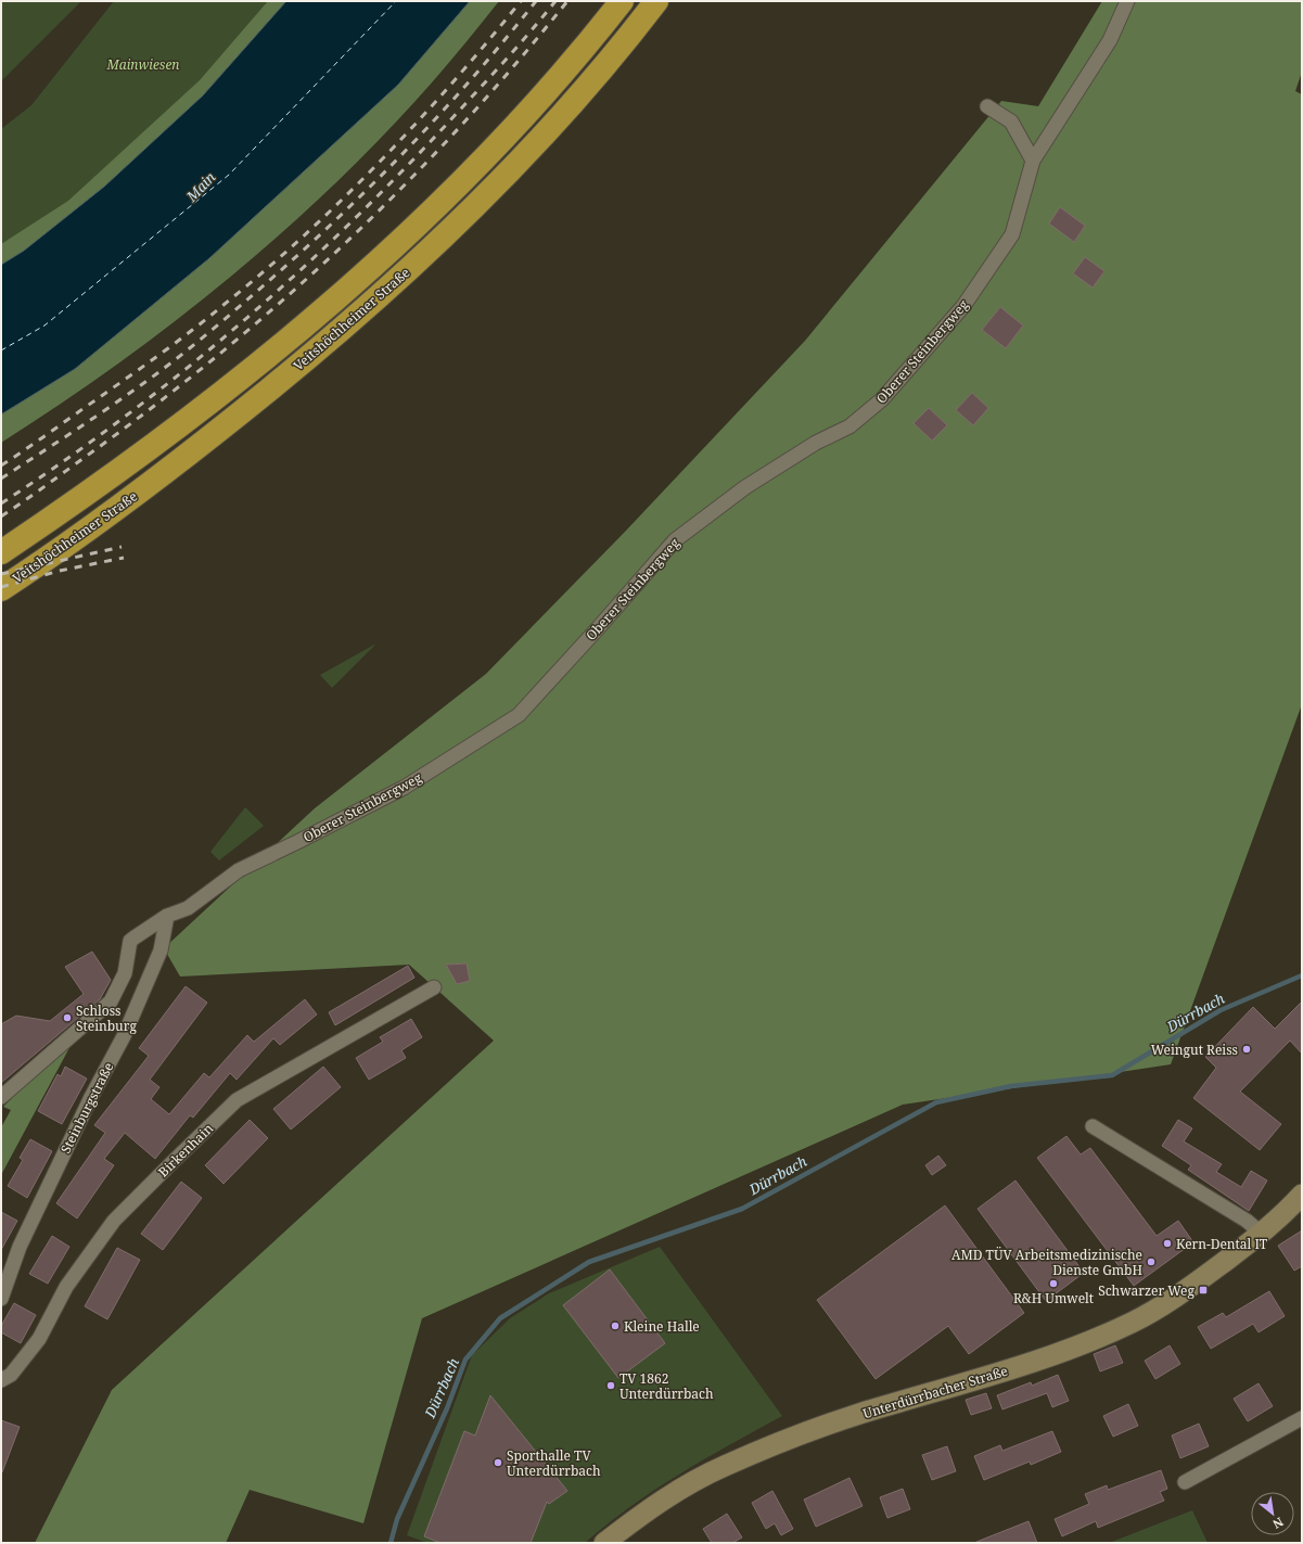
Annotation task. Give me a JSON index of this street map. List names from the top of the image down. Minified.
{"streets":{"highway":["Veitshöchheimer Straße"],"street":["Oberer Steinbergweg","Steinburgstraße","Birkenhain","Unterdürrbacher Straße"]},"crossings":[["Oberer Steinbergweg","Steinburgstraße"]],"water":["Main","Dürrbach"],"parks":["Mainwiesen"],"places":{"other":["Schloss Steinburg","Weingut Reiss","Kern-Dental IT","AMD TÜV Arbeitsmedizinische Dienste GmbH","R&H Umwelt","Kleine Halle","TV 1862 Unterdürrbach","Sporthalle TV Unterdürrbach"],"transit":["Schwarzer Weg"]},"north":"bottom right"}
